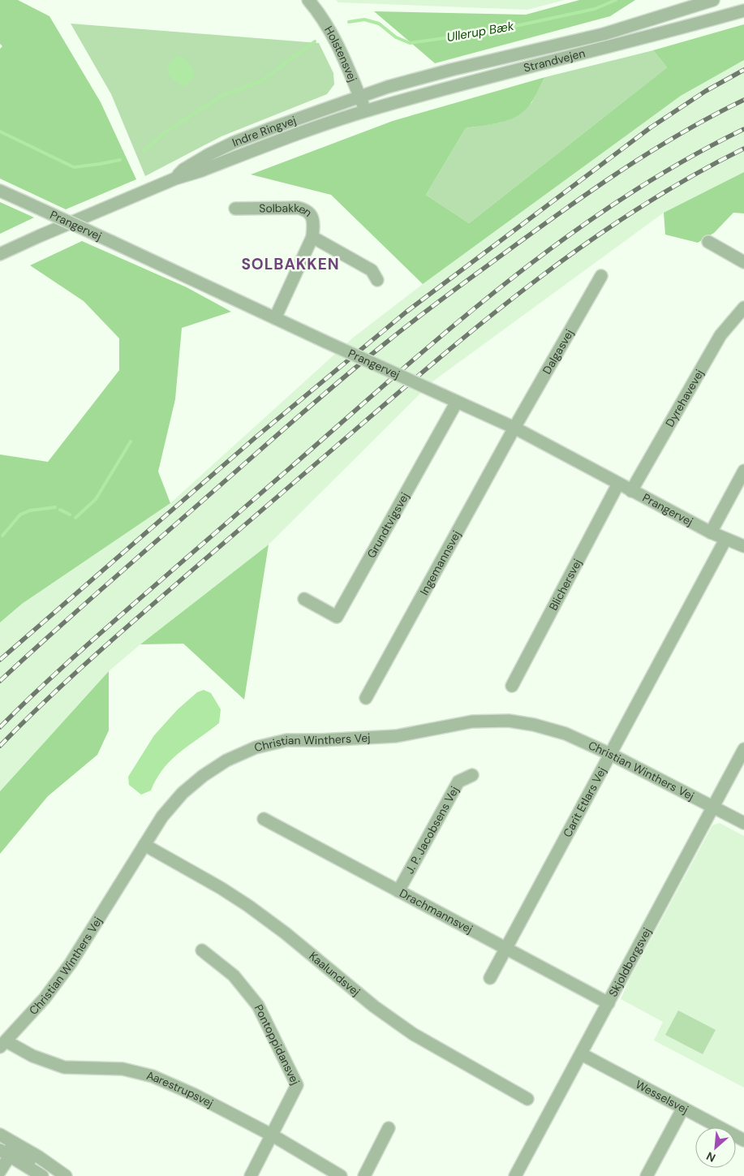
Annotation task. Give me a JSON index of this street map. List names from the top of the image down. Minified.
{"streets":{"street":["Holstensvej","Strandvejen","Indre Ringvej","Solbakken","Prangervej","Dalgasvej","Dyrehavevej","Grundtvigsvej","Ingemannsvej","Blichersvej","Christian Winthers Vej","Carit Etlars Vej","J. P. Jacobsens Vej","Drachmannsvej","Skjoldborgsvej","Kaalundsvej","Pontoppidansvej","Aarestrupsvej","Wesselsvej"]},"crossings":[["Holstensvej","Strandvejen"],["Holstensvej","Indre Ringvej"],["Strandvejen","Indre Ringvej"],["Solbakken","Prangervej"],["Prangervej","Dalgasvej"],["Prangervej","Dyrehavevej"],["Prangervej","Grundtvigsvej"],["Prangervej","Ingemannsvej"],["Prangervej","Blichersvej"],["Prangervej","Carit Etlars Vej"],["Dalgasvej","Ingemannsvej"],["Christian Winthers Vej","Carit Etlars Vej"],["Christian Winthers Vej","Skjoldborgsvej"],["Christian Winthers Vej","Kaalundsvej"],["Christian Winthers Vej","Aarestrupsvej"],["Carit Etlars Vej","Drachmannsvej"],["J. P. Jacobsens Vej","Drachmannsvej"],["Drachmannsvej","Skjoldborgsvej"],["Skjoldborgsvej","Wesselsvej"],["Pontoppidansvej","Aarestrupsvej"]],"districts":["SOLBAKKEN"],"water":["Ullerup Bæk"],"north":"bottom left"}
